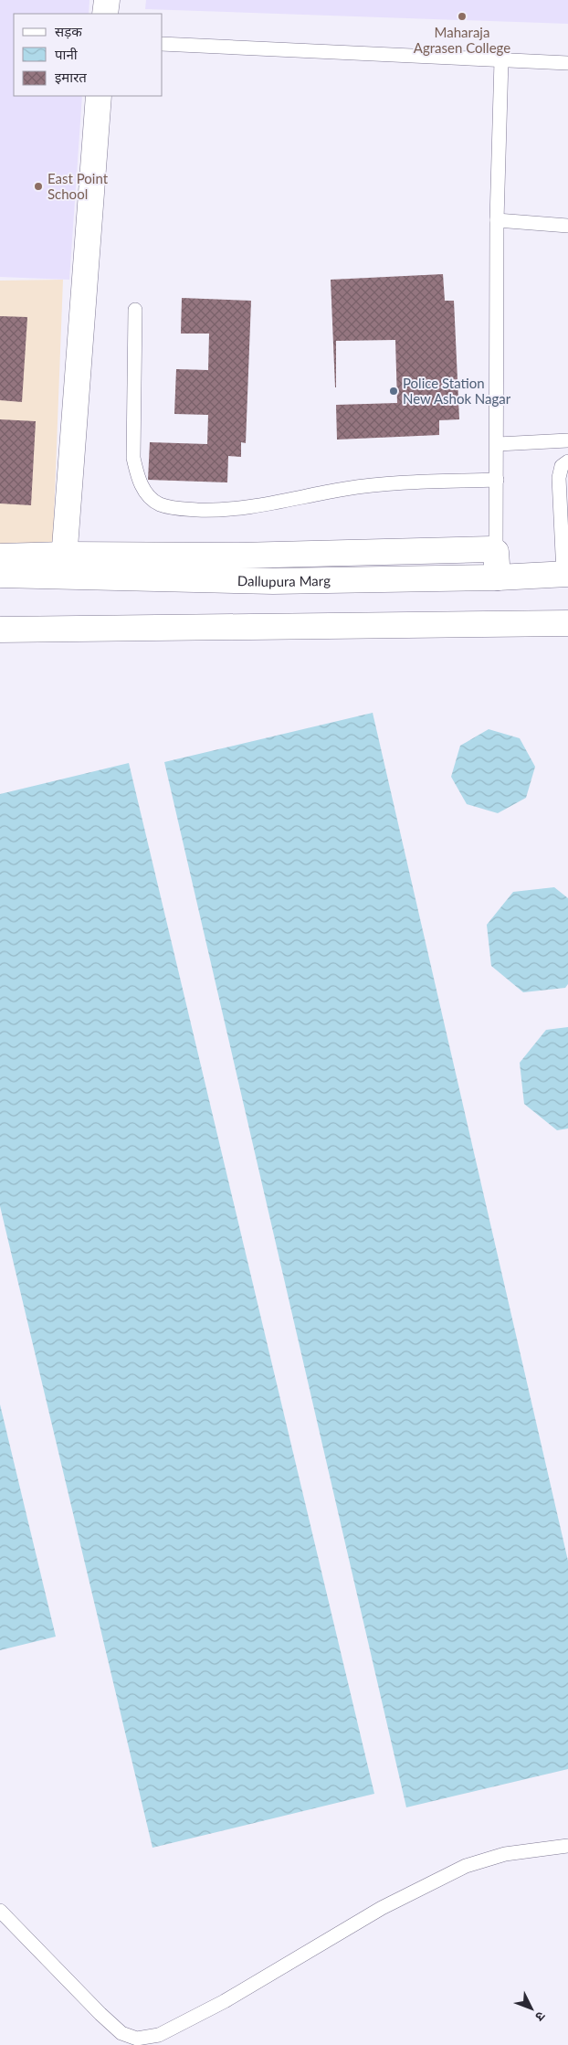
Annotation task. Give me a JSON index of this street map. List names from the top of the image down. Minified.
{"streets":{"main road":["Dallupura Marg"]},"places":["Maharaja Agrasen College","East Point School","Police Station New Ashok Nagar"],"legend":["सड़क","पानी","इमारत"],"north":"bottom right"}
